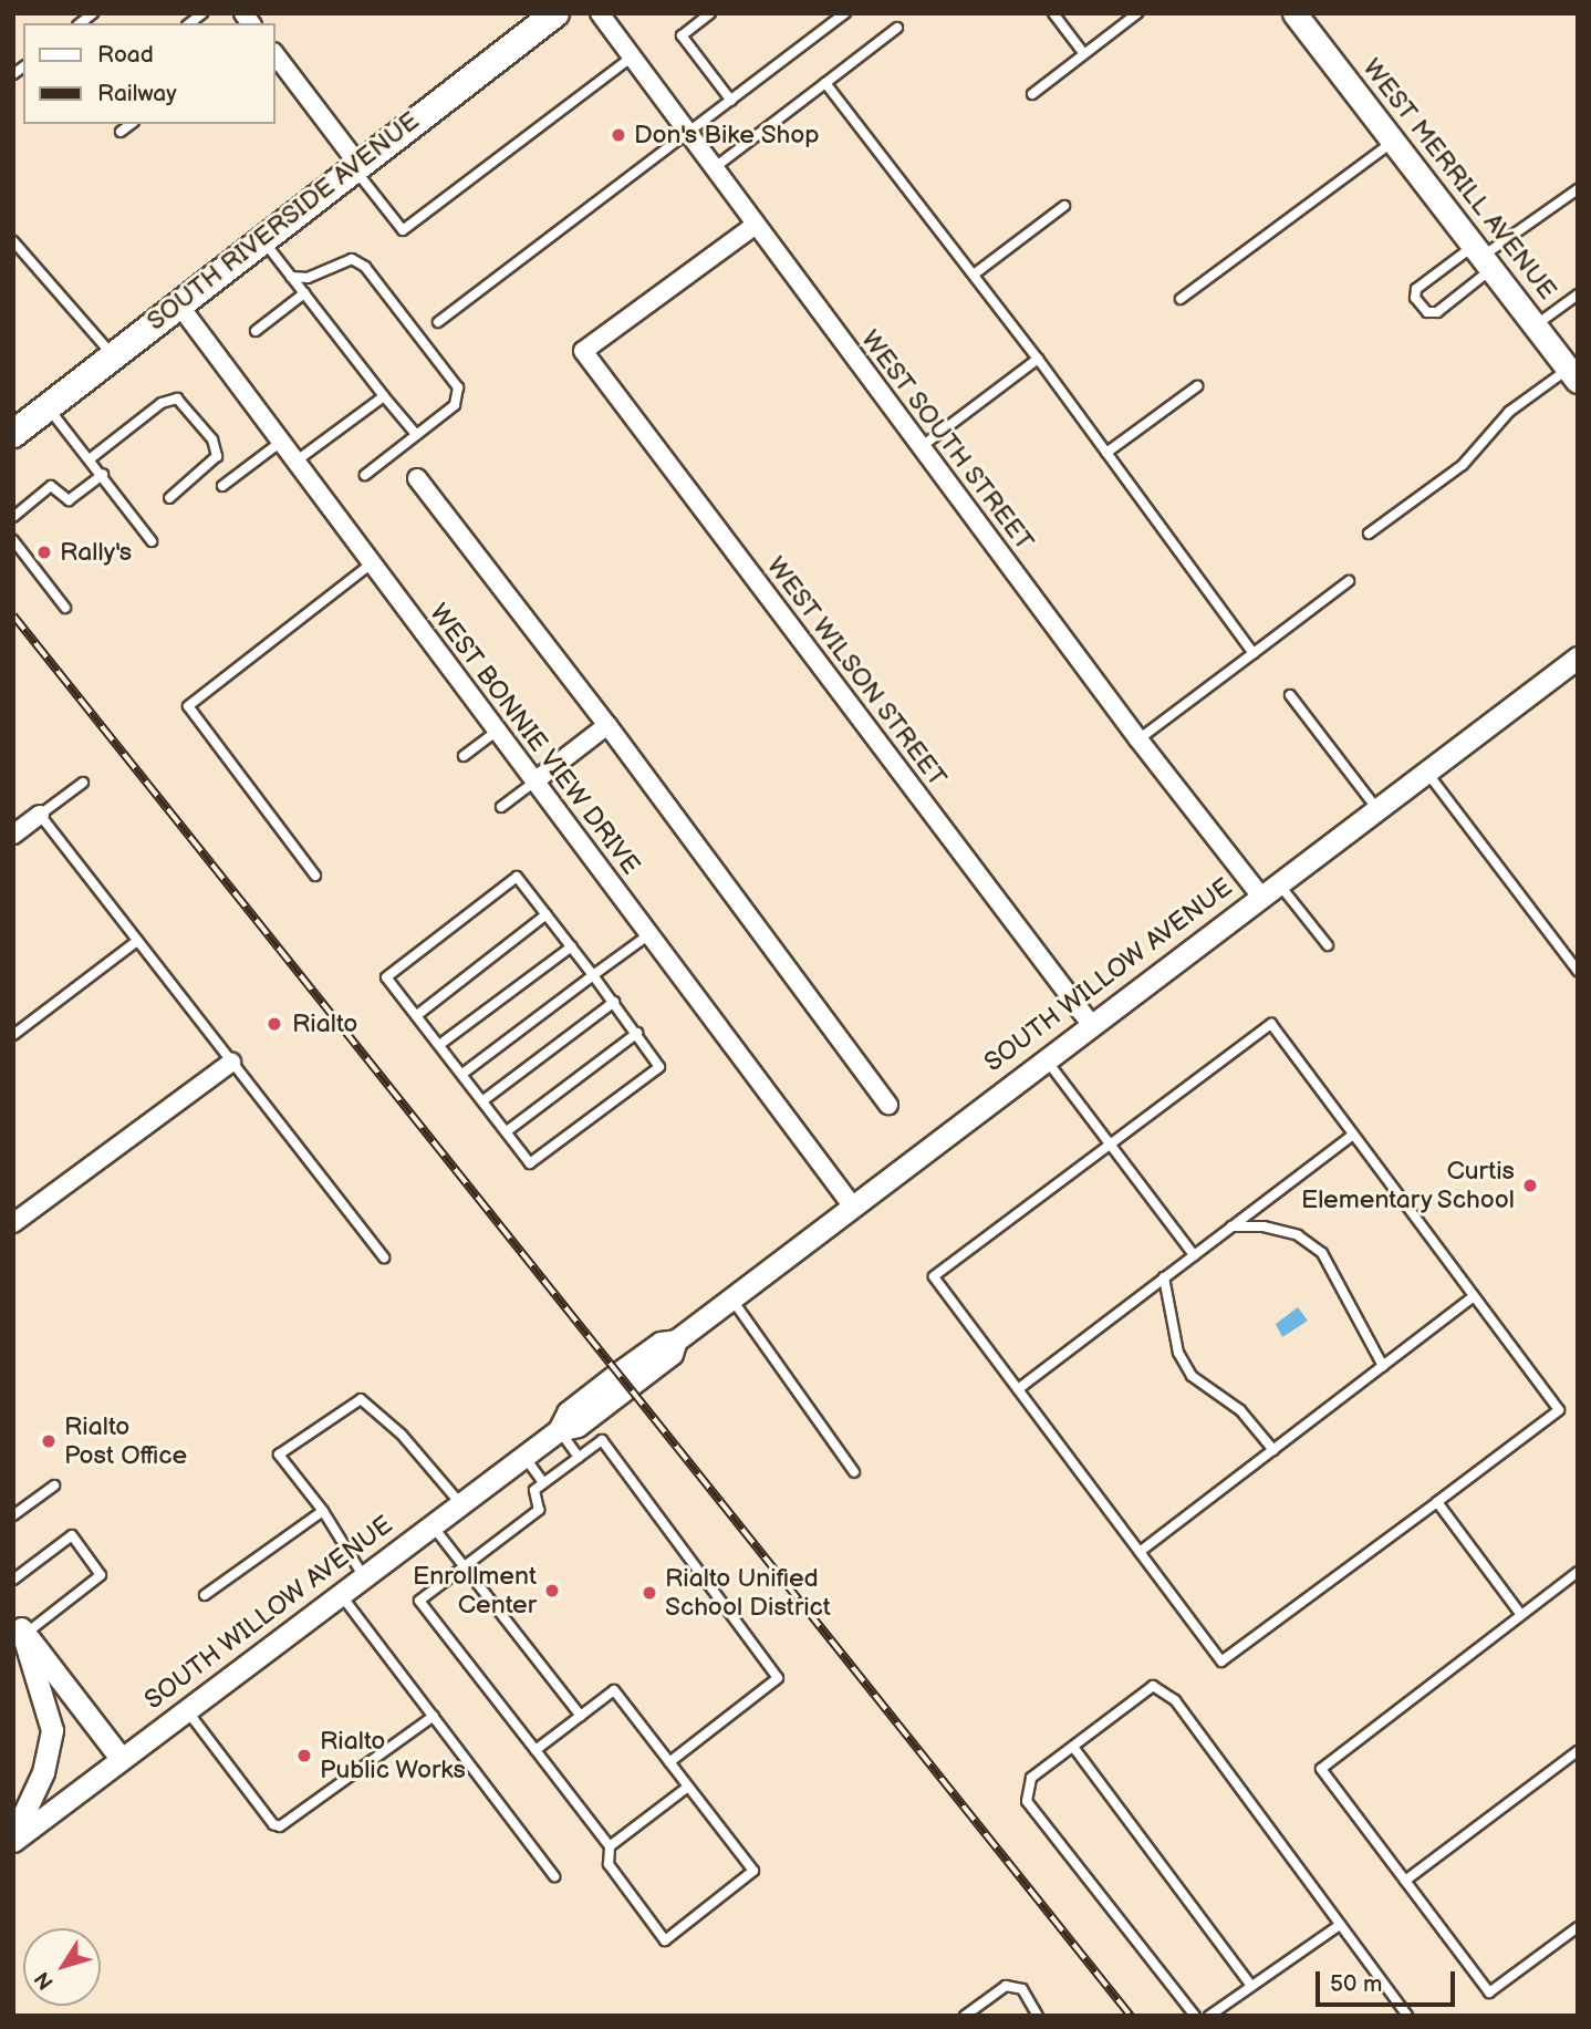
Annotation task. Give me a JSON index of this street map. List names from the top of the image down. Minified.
{"streets":{"main road":["WEST MERRILL AVENUE","SOUTH RIVERSIDE AVENUE"],"street":["WEST SOUTH STREET","WEST WILSON STREET","WEST BONNIE VIEW DRIVE","SOUTH WILLOW AVENUE"]},"crossings":[["SOUTH RIVERSIDE AVENUE","WEST BONNIE VIEW DRIVE"],["WEST SOUTH STREET","WEST WILSON STREET"],["WEST SOUTH STREET","SOUTH WILLOW AVENUE"],["WEST WILSON STREET","SOUTH WILLOW AVENUE"],["WEST BONNIE VIEW DRIVE","SOUTH WILLOW AVENUE"]],"places":["Don's Bike Shop","Rally's","Rialto","Curtis Elementary School","Rialto Post Office","Enrollment Center","Rialto Unified School District","Rialto Public Works"],"legend":["Road","Railway"],"scale_bar":"50 m","north":"bottom left"}
